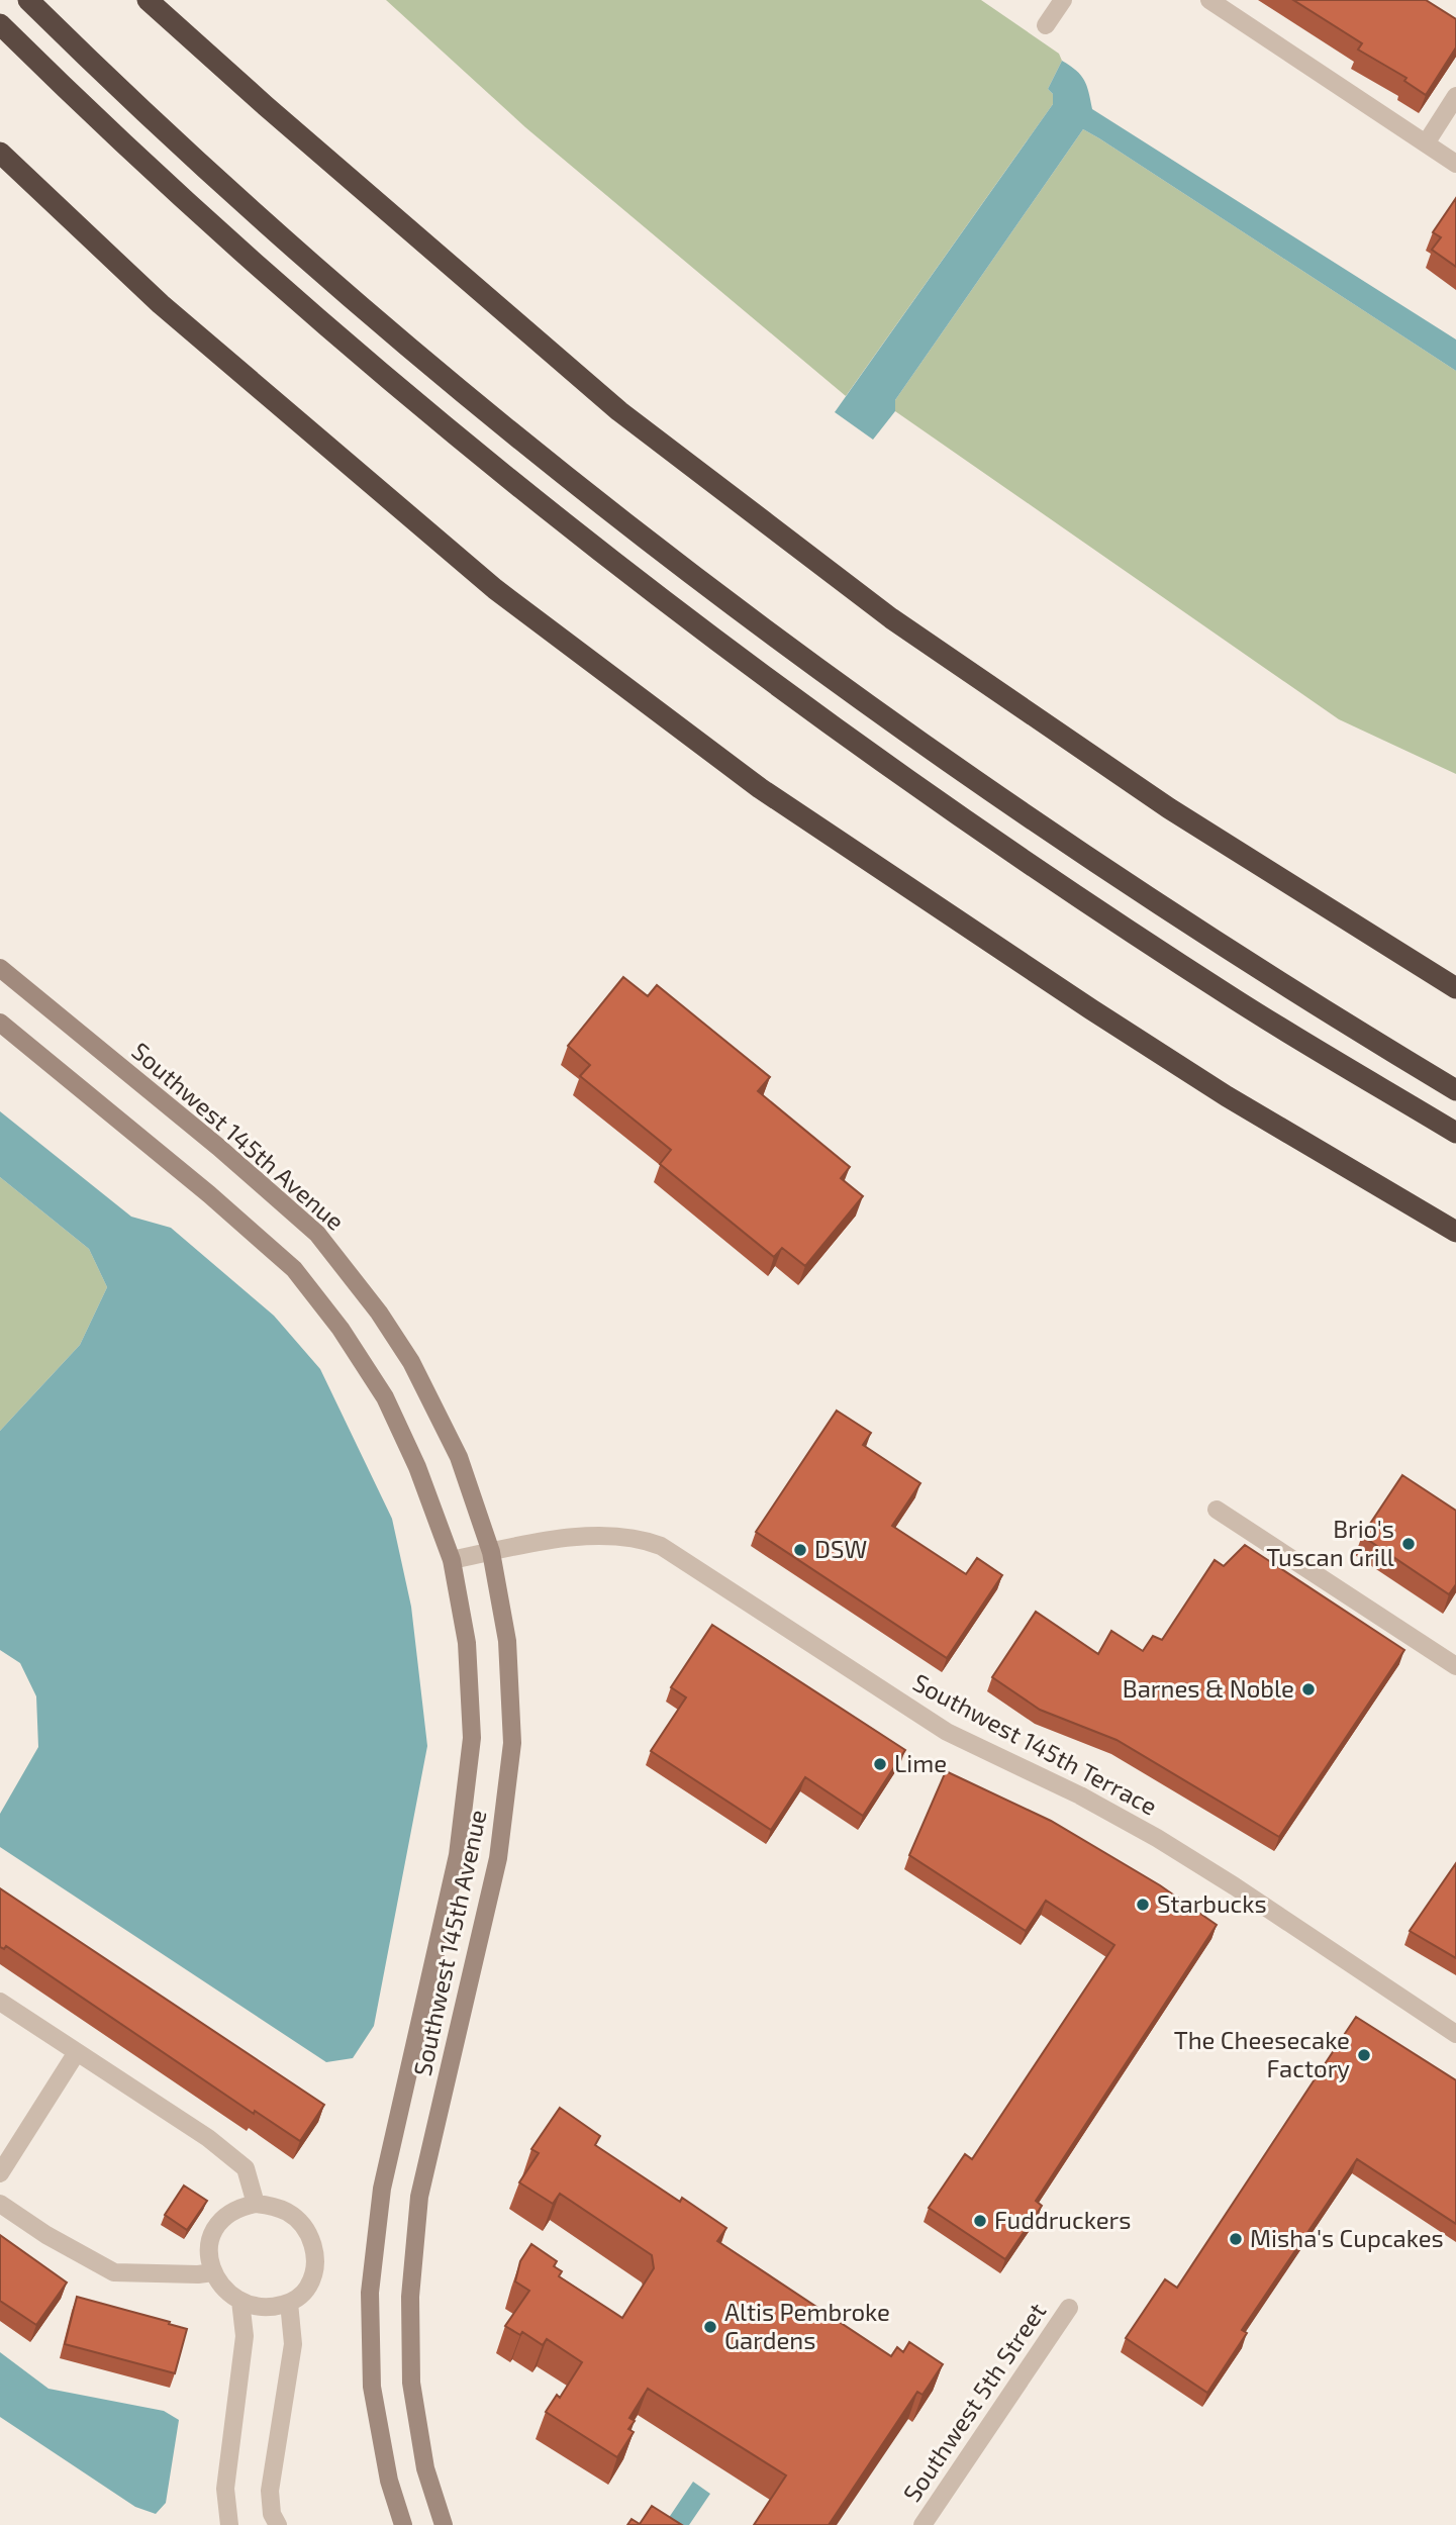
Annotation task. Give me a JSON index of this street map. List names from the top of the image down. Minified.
{"streets":{"street":["Southwest 145th Avenue","Southwest 145th Terrace","Southwest 5th Street"]},"crossings":[["Southwest 145th Avenue","Southwest 145th Terrace"]],"places":["Brio's Tuscan Grill","DSW","Barnes & Noble","Lime","Starbucks","The Cheesecake Factory","Fuddruckers","Misha's Cupcakes","Altis Pembroke Gardens"]}
